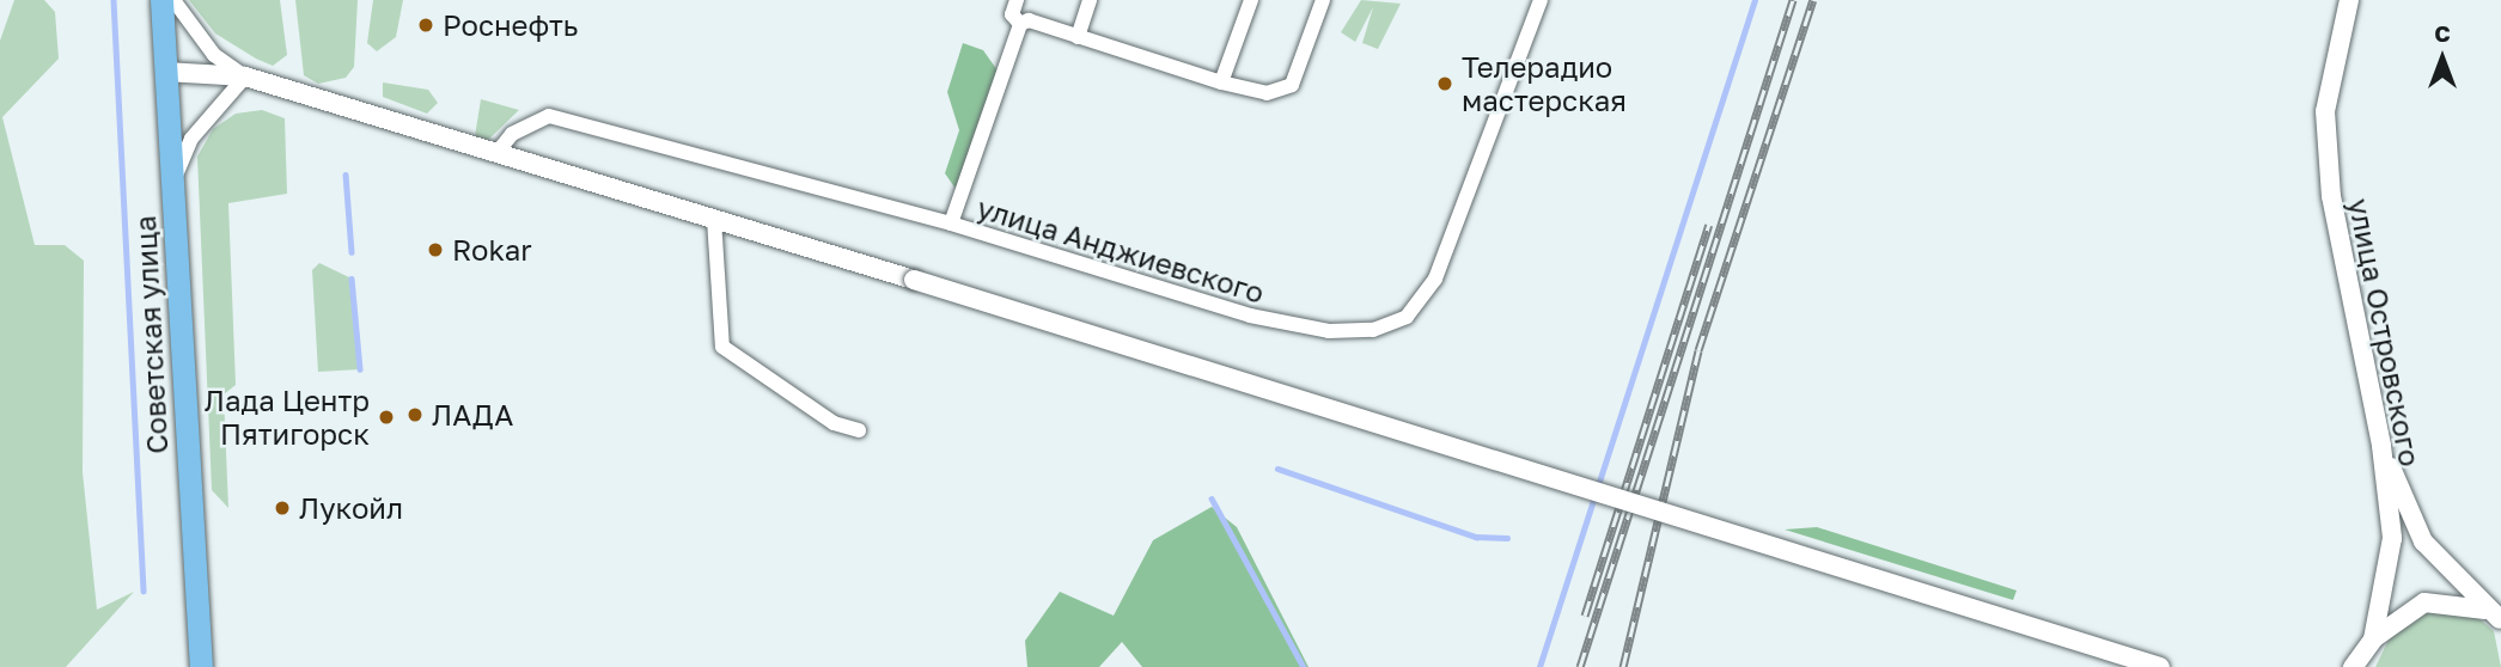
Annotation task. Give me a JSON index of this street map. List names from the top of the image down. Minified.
{"streets":{"highway":["Советская улица"],"street":["улица Анджиевского","улица Островского"]},"places":["Роснефть","Телерадио мастерская","Rokar","ЛАДА","Лада Центр Пятигорск","Лукойл"],"north":"top"}
